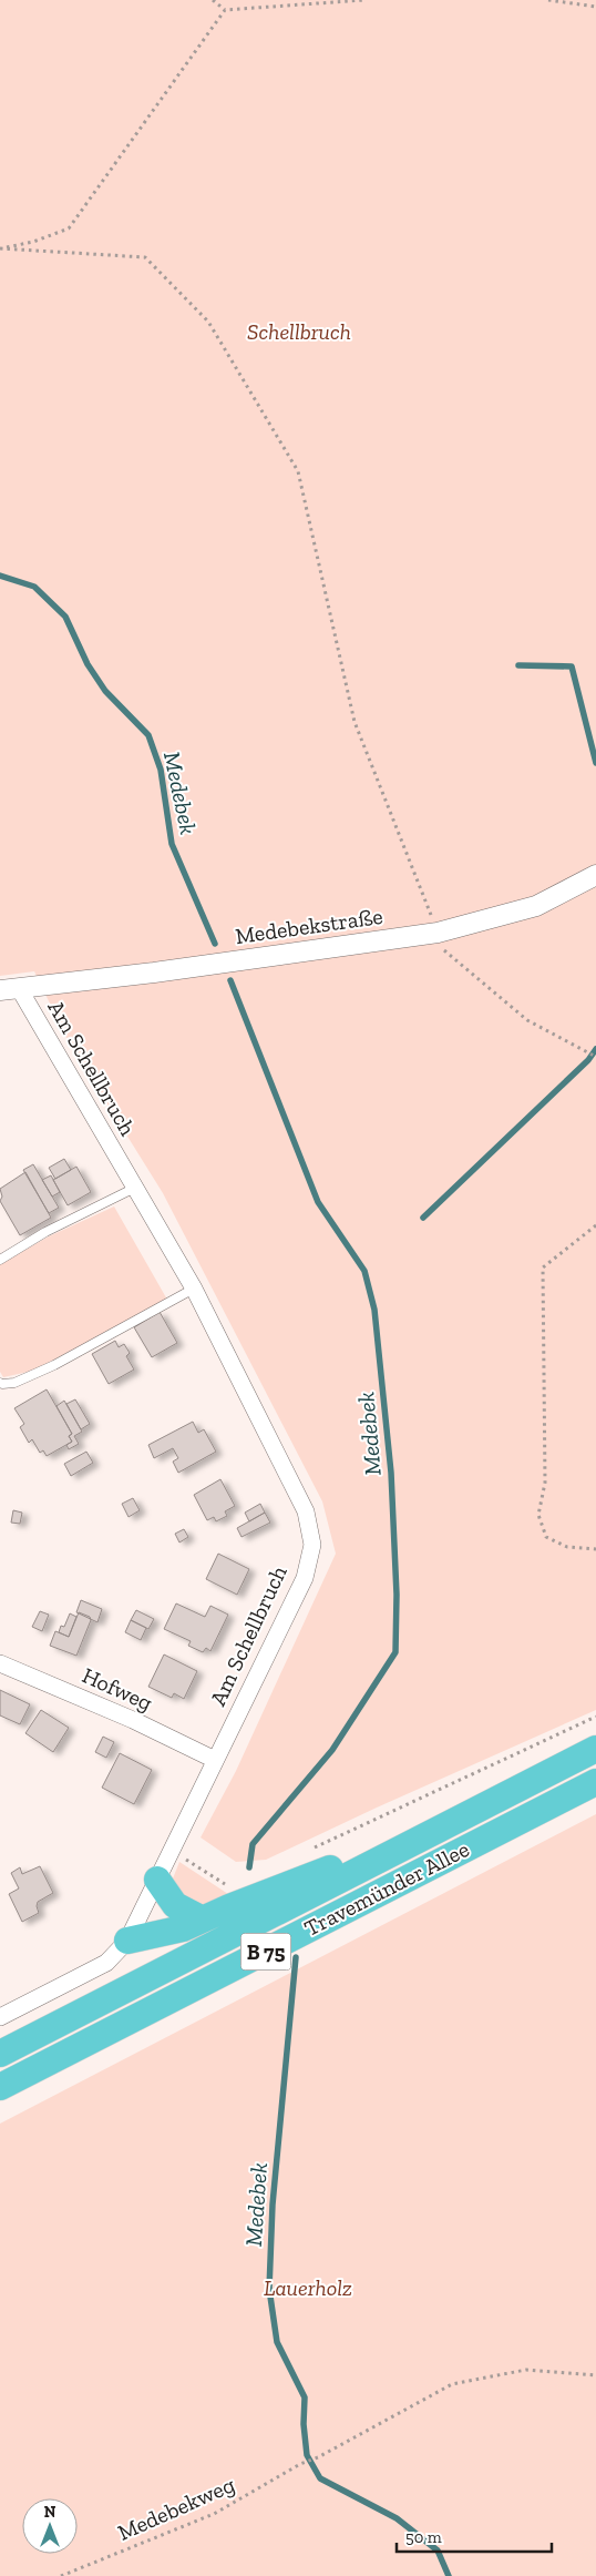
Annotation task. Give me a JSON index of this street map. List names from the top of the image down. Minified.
{"streets":{"highway":["Travemünder Allee","B 75"],"street":["Medebekstraße","Am Schellbruch","Hofweg"],"path":["Medebekweg"]},"crossings":[["Medebekstraße","Am Schellbruch"],["Am Schellbruch","Hofweg"]],"water":["Medebek"],"parks":["Schellbruch","Lauerholz"],"scale_bar":"50 m","north":"top"}
